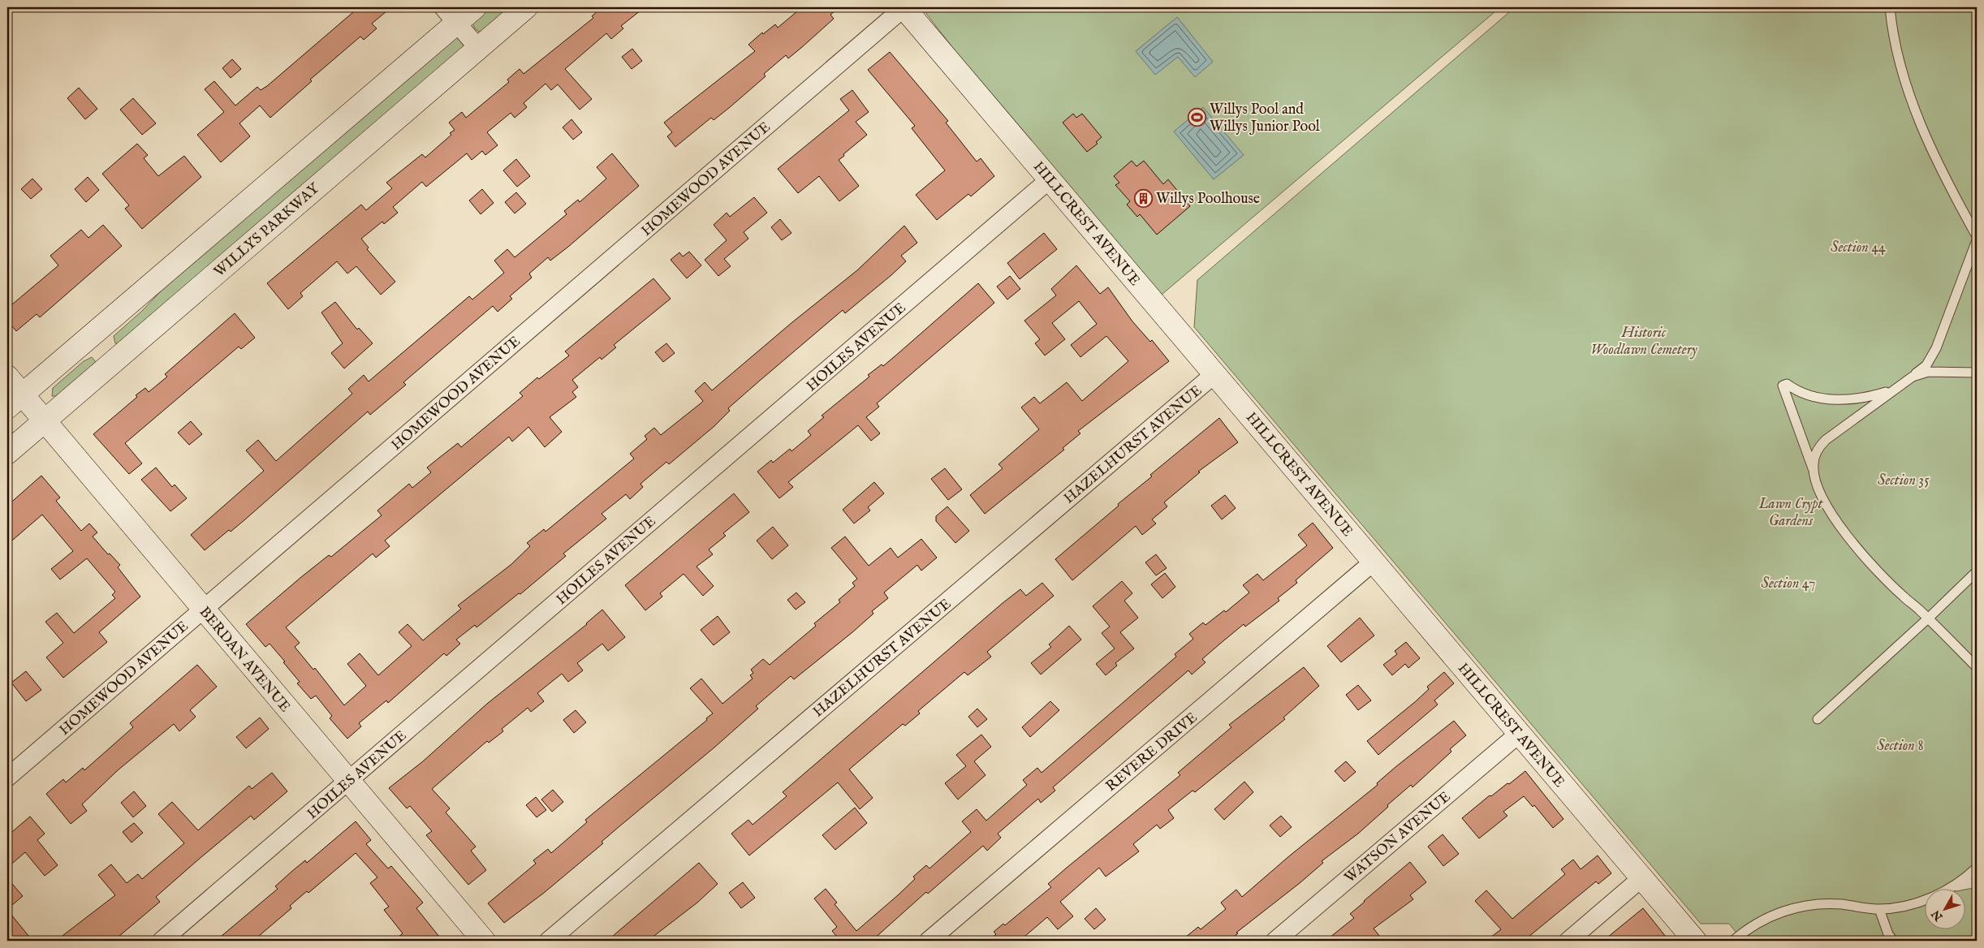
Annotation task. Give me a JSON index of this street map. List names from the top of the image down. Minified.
{"streets":{"street":["HOMEWOOD AVENUE","HILLCREST AVENUE","WILLYS PARKWAY","HOILES AVENUE","HAZELHURST AVENUE","BERDAN AVENUE","REVERE DRIVE","WATSON AVENUE"]},"crossings":[["HOMEWOOD AVENUE","HILLCREST AVENUE"],["HOMEWOOD AVENUE","BERDAN AVENUE"],["HILLCREST AVENUE","HOILES AVENUE"],["HILLCREST AVENUE","HAZELHURST AVENUE"],["HILLCREST AVENUE","REVERE DRIVE"],["HILLCREST AVENUE","WATSON AVENUE"],["WILLYS PARKWAY","BERDAN AVENUE"],["HOILES AVENUE","BERDAN AVENUE"]],"parks":["Section 44","Historic Woodlawn Cemetery","Section 35","Lawn Crypt Gardens","Section 47","Section 8"],"places":{"sports":["Willys Pool and Willys Junior Pool"],"building":["Willys Poolhouse"]},"north":"bottom left"}
